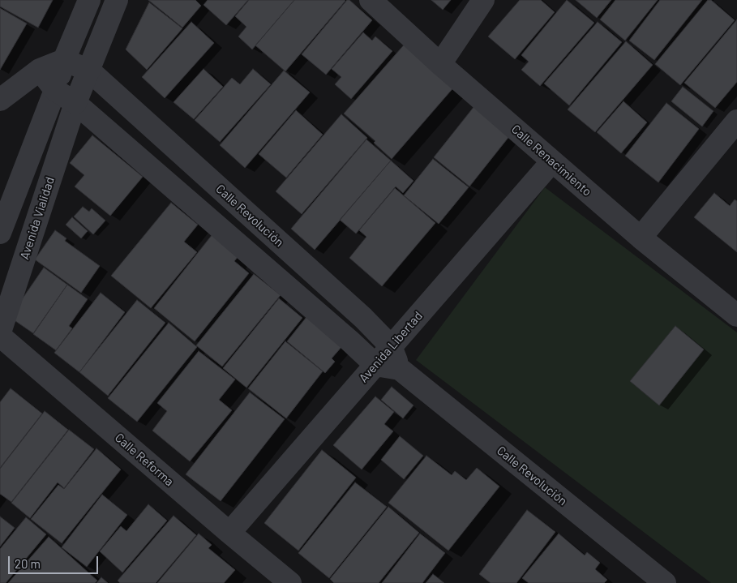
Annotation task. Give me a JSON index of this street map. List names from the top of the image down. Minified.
{"streets":{"street":["Calle Renacimiento","Calle Revolución","Avenida Vialidad","Avenida Libertad","Calle Reforma"]},"crossings":[["Calle Renacimiento","Avenida Libertad"],["Calle Revolución","Avenida Vialidad"],["Calle Revolución","Avenida Libertad"],["Avenida Libertad","Calle Reforma"]],"scale_bar":"20 m"}
